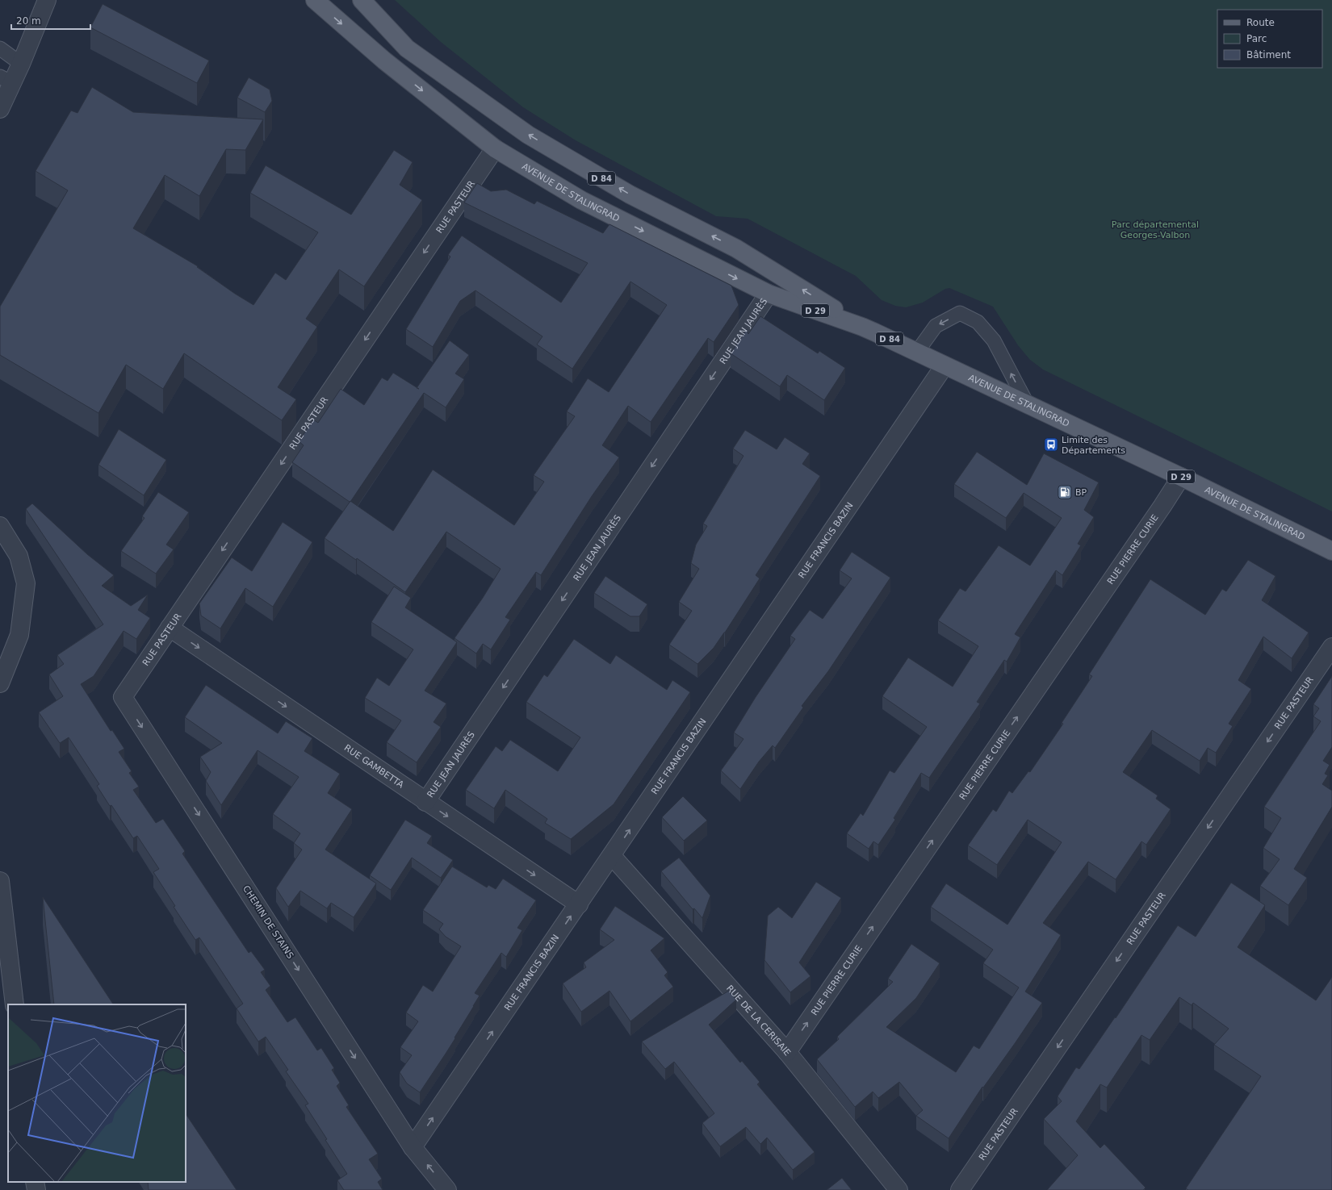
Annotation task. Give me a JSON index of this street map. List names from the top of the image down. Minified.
{"streets":{"main road":["D 84","AVENUE DE STALINGRAD","D 29"],"street":["RUE PASTEUR","RUE JEAN JAURÈS","RUE FRANCIS BAZIN","RUE PIERRE CURIE","RUE GAMBETTA","CHEMIN DE STAINS","RUE DE LA CERISAIE"]},"crossings":[["AVENUE DE STALINGRAD","RUE PASTEUR"],["AVENUE DE STALINGRAD","RUE JEAN JAURÈS"],["AVENUE DE STALINGRAD","RUE FRANCIS BAZIN"],["AVENUE DE STALINGRAD","RUE PIERRE CURIE"],["RUE PASTEUR","RUE GAMBETTA"],["RUE PASTEUR","CHEMIN DE STAINS"],["RUE JEAN JAURÈS","RUE GAMBETTA"],["RUE FRANCIS BAZIN","RUE GAMBETTA"],["RUE FRANCIS BAZIN","CHEMIN DE STAINS"],["RUE FRANCIS BAZIN","RUE DE LA CERISAIE"],["RUE PIERRE CURIE","RUE DE LA CERISAIE"]],"one_way":["RUE PASTEUR","RUE JEAN JAURÈS","RUE FRANCIS BAZIN","RUE PIERRE CURIE","RUE GAMBETTA","CHEMIN DE STAINS"],"parks":["Parc départemental Georges-Valbon"],"places":{"bus stop":["Limite des Départements"],"fuel station":["BP"]},"legend":["Route","Parc","Bâtiment"],"scale_bar":"20 m"}
